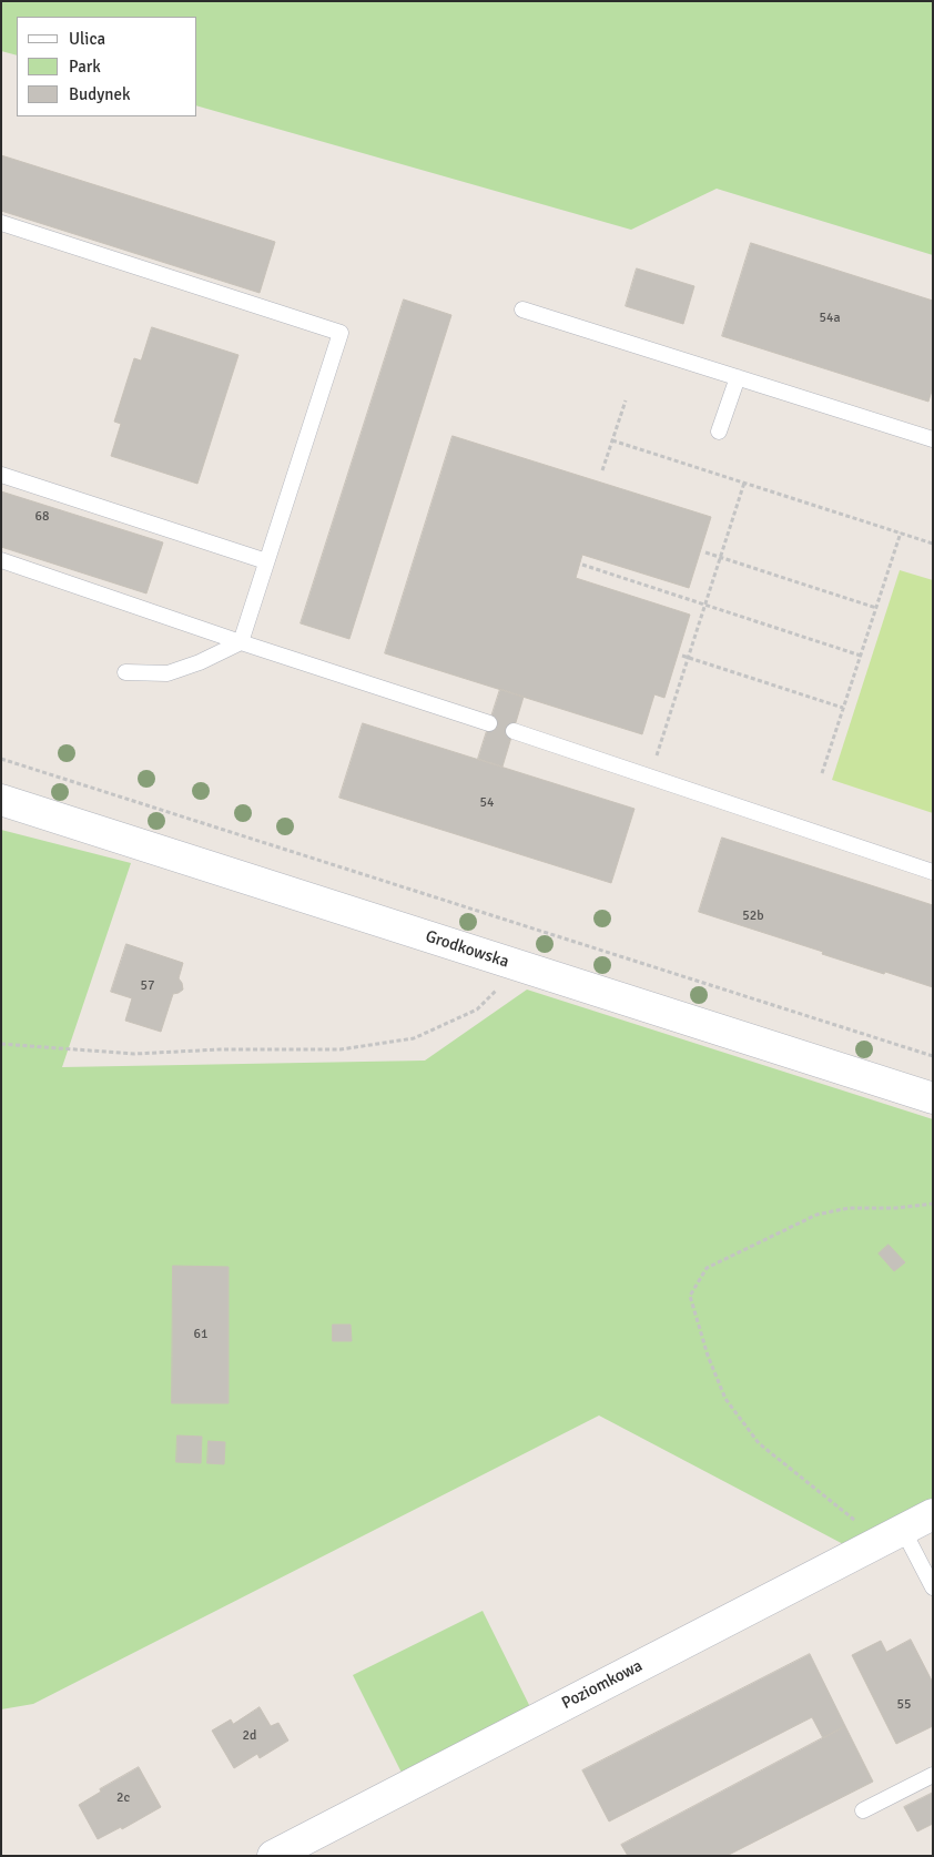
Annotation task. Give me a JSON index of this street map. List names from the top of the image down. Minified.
{"streets":{"main road":["Grodkowska","Poziomkowa"]},"house_numbers":["54a","68","54","52b","57","61","55","2d","2c"],"legend":["Ulica","Park","Budynek"]}
